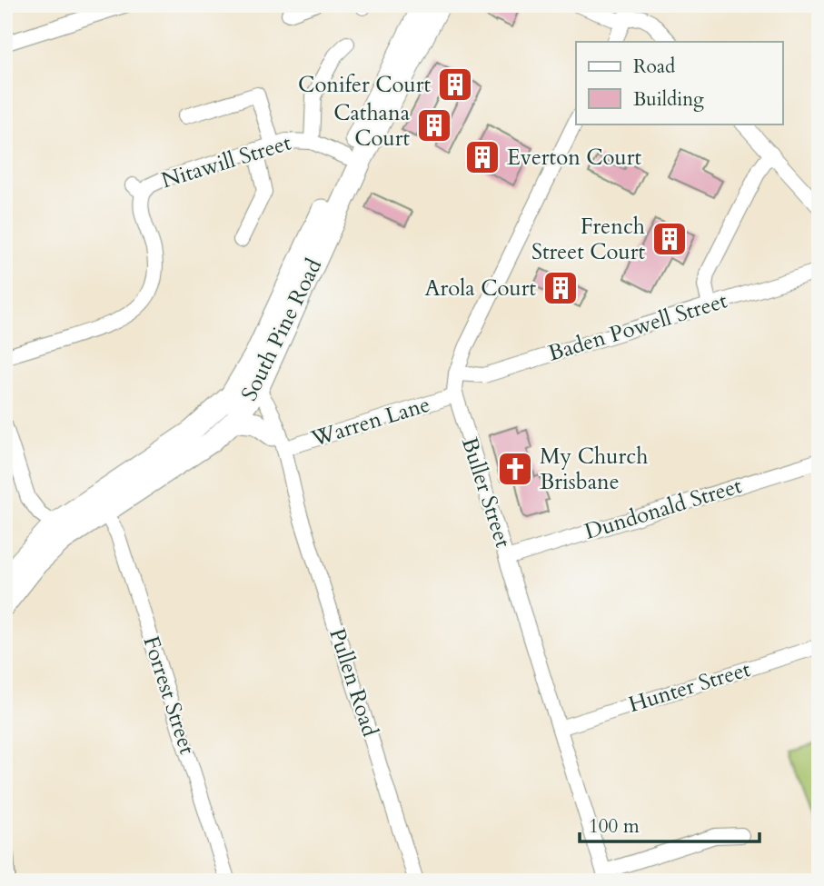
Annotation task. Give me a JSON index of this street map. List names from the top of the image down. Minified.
{"streets":{"highway":["South Pine Road"],"street":["Nitawill Street","Baden Powell Street","Warren Lane","Buller Street","Dundonald Street","Pullen Road","Hunter Street","Forrest Street"]},"crossings":[["Nitawill Street","South Pine Road"],["Baden Powell Street","Buller Street"],["South Pine Road","Pullen Road"],["South Pine Road","Forrest Street"],["Warren Lane","Buller Street"],["Warren Lane","Pullen Road"],["Buller Street","Dundonald Street"],["Buller Street","Hunter Street"]],"places":{"building":["Conifer Court","Cathana Court","Everton Court","French Street Court","Arola Court"],"church":["My Church Brisbane"]},"legend":["Road","Building"],"scale_bar":"100 m"}
